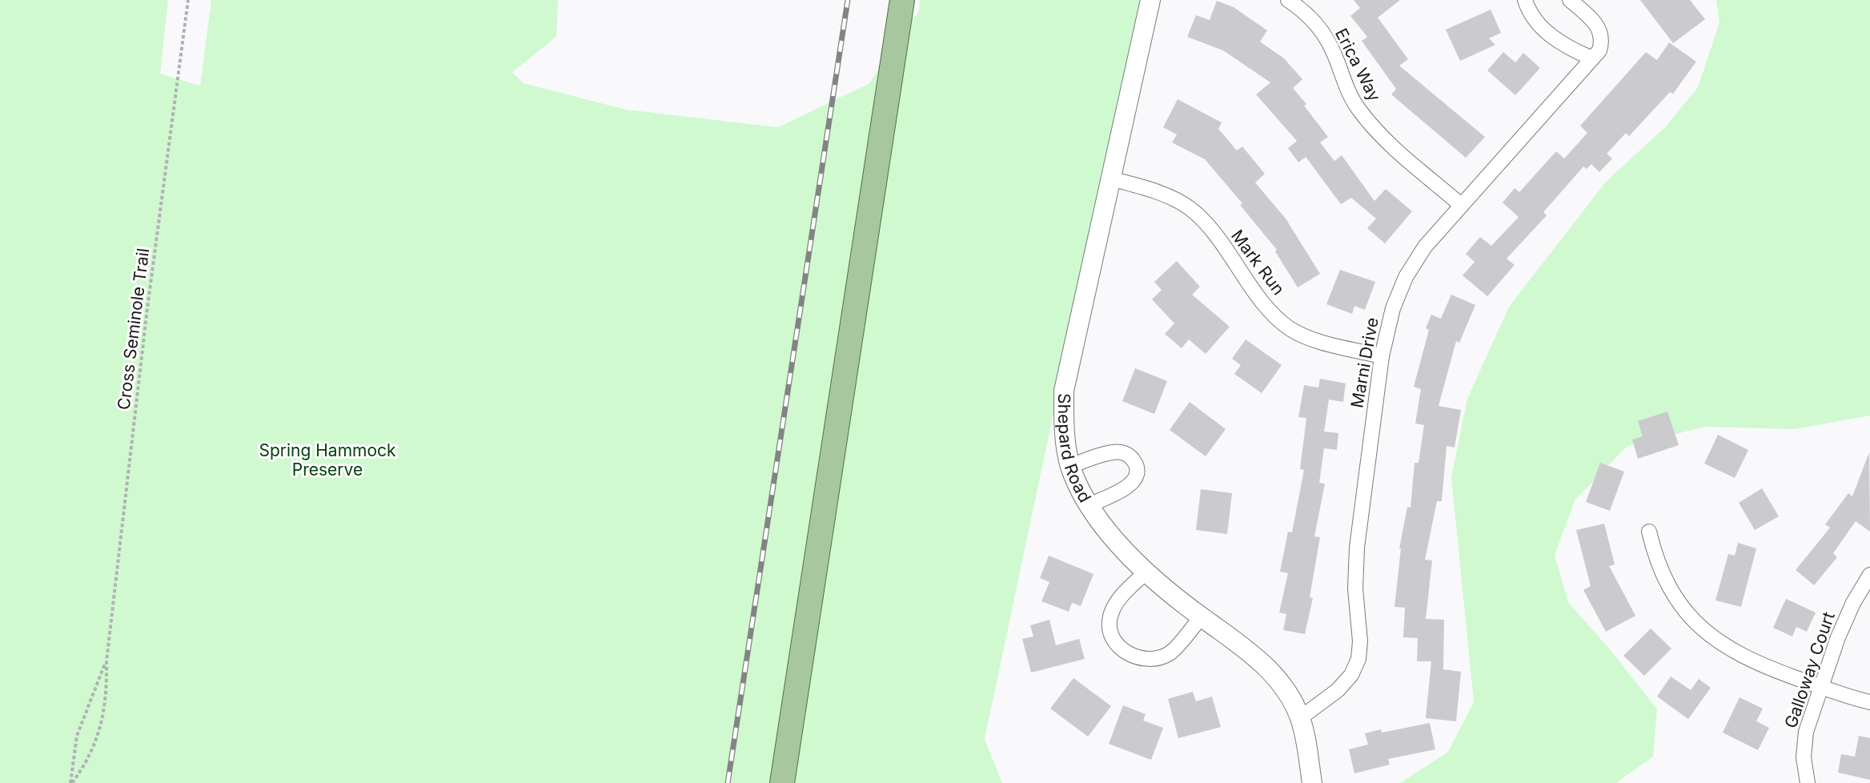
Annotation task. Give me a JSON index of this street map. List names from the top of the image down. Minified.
{"streets":{"street":["Erica Way","Mark Run","Marni Drive","Shepard Road","Galloway Court"],"path":["Cross Seminole Trail"]},"crossings":[["Erica Way","Marni Drive"],["Mark Run","Marni Drive"],["Mark Run","Shepard Road"],["Marni Drive","Shepard Road"]],"parks":["Spring Hammock Preserve"]}
